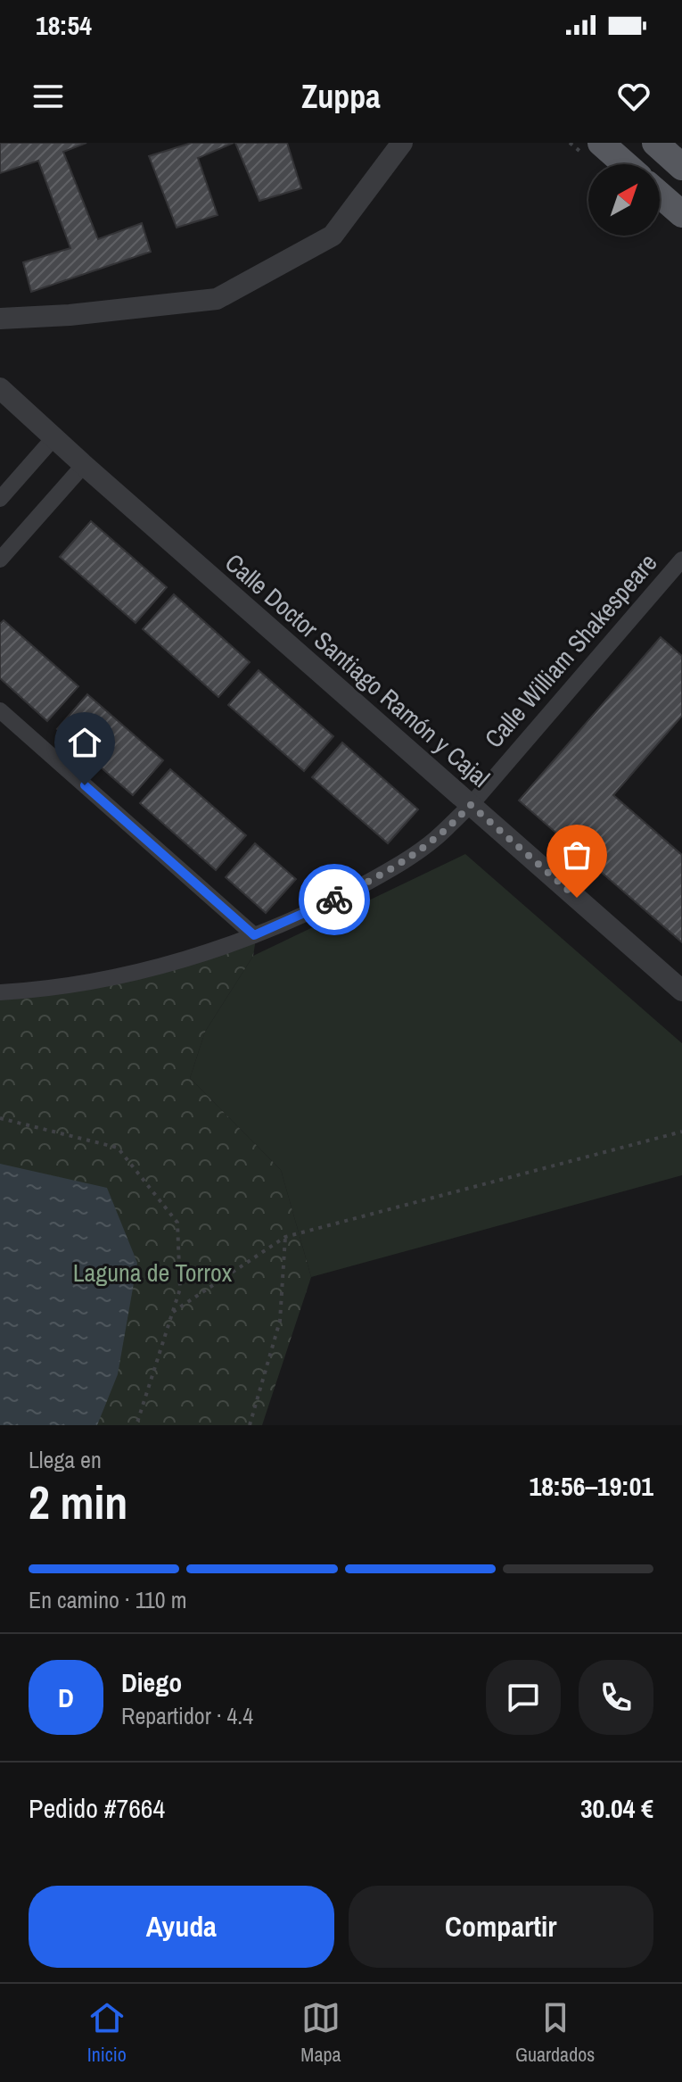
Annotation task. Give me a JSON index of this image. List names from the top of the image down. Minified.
{"streets":{"street":["Calle William Shakespeare","Calle Doctor Santiago Ramón y Cajal"]},"crossings":[["Calle William Shakespeare","Calle Doctor Santiago Ramón y Cajal"]],"parks":["Laguna de Torrox"],"north":"top right","page":{"status":"18:54","header":"Zuppa","heading":["2 min","Llega en","18:56–19:01"],"panel":["Diego","Repartidor · 4.4","Pedido #7664","30.04 €"],"bar":"En camino · 110 m","round":"D","buttons":["Ayuda","Compartir"],"tabs":["Inicio","Mapa","Guardados"]}}
